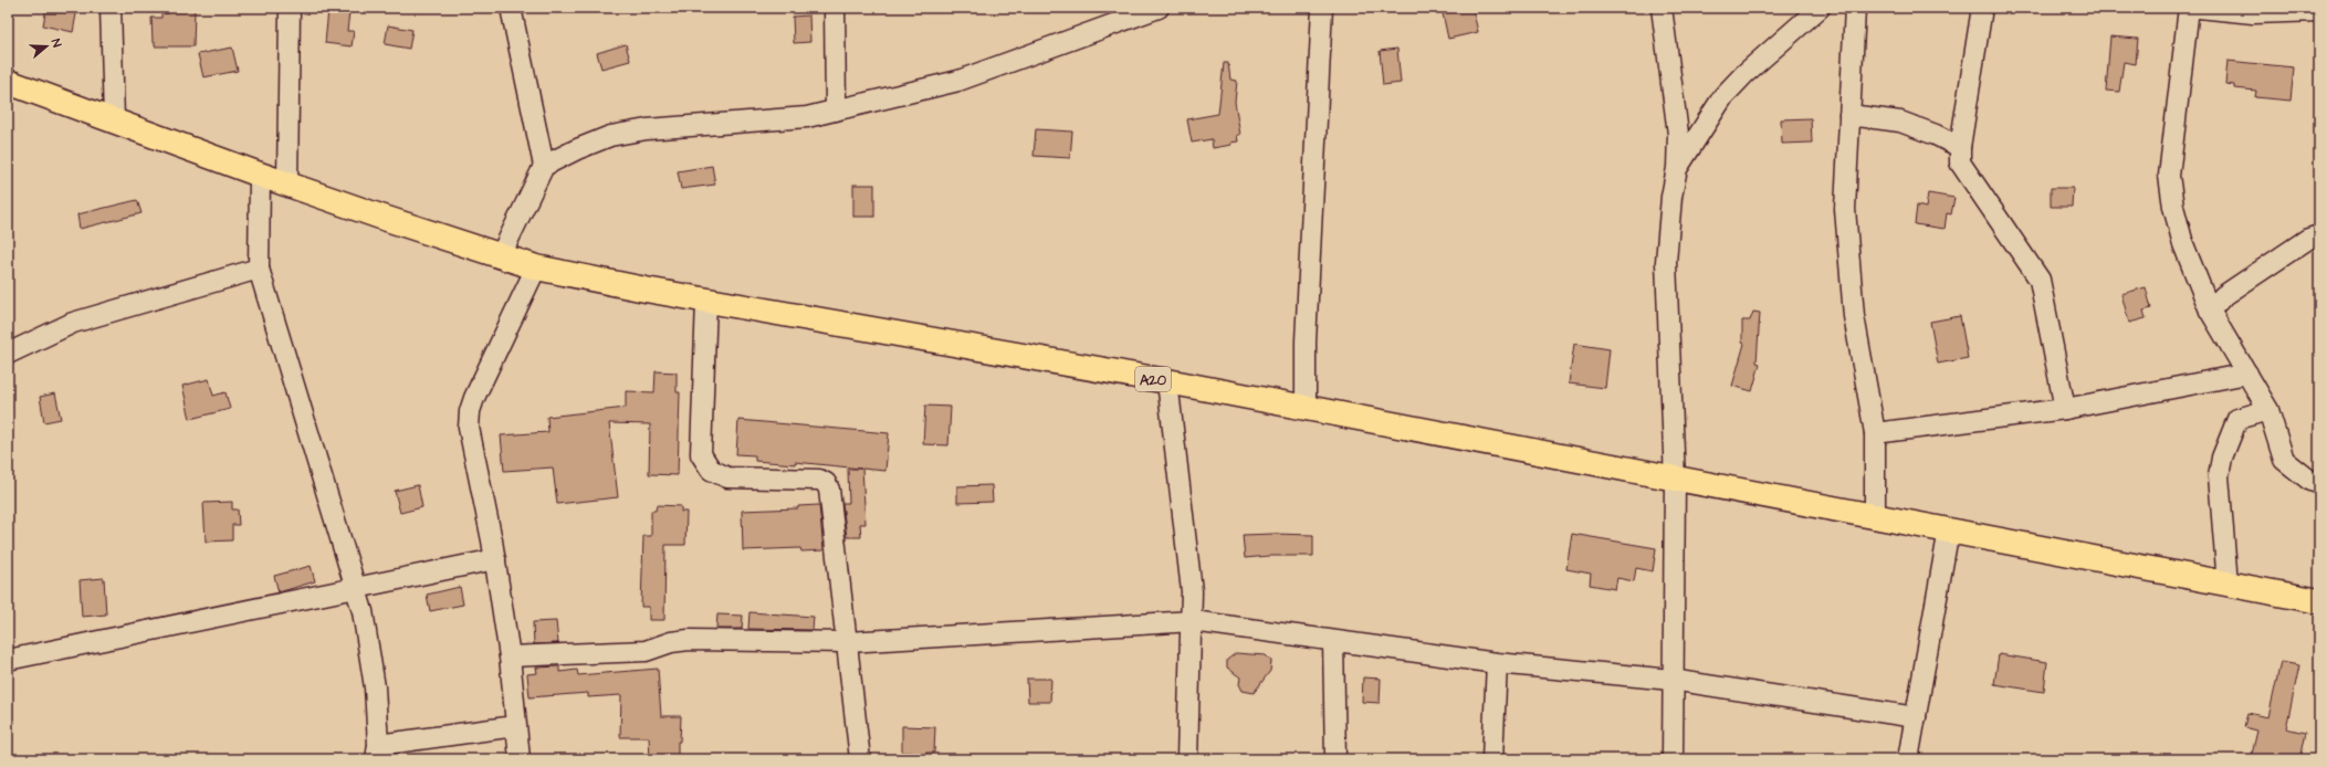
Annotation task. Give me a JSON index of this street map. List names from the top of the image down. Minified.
{"streets":{"main road":["A20"]},"north":"right"}
